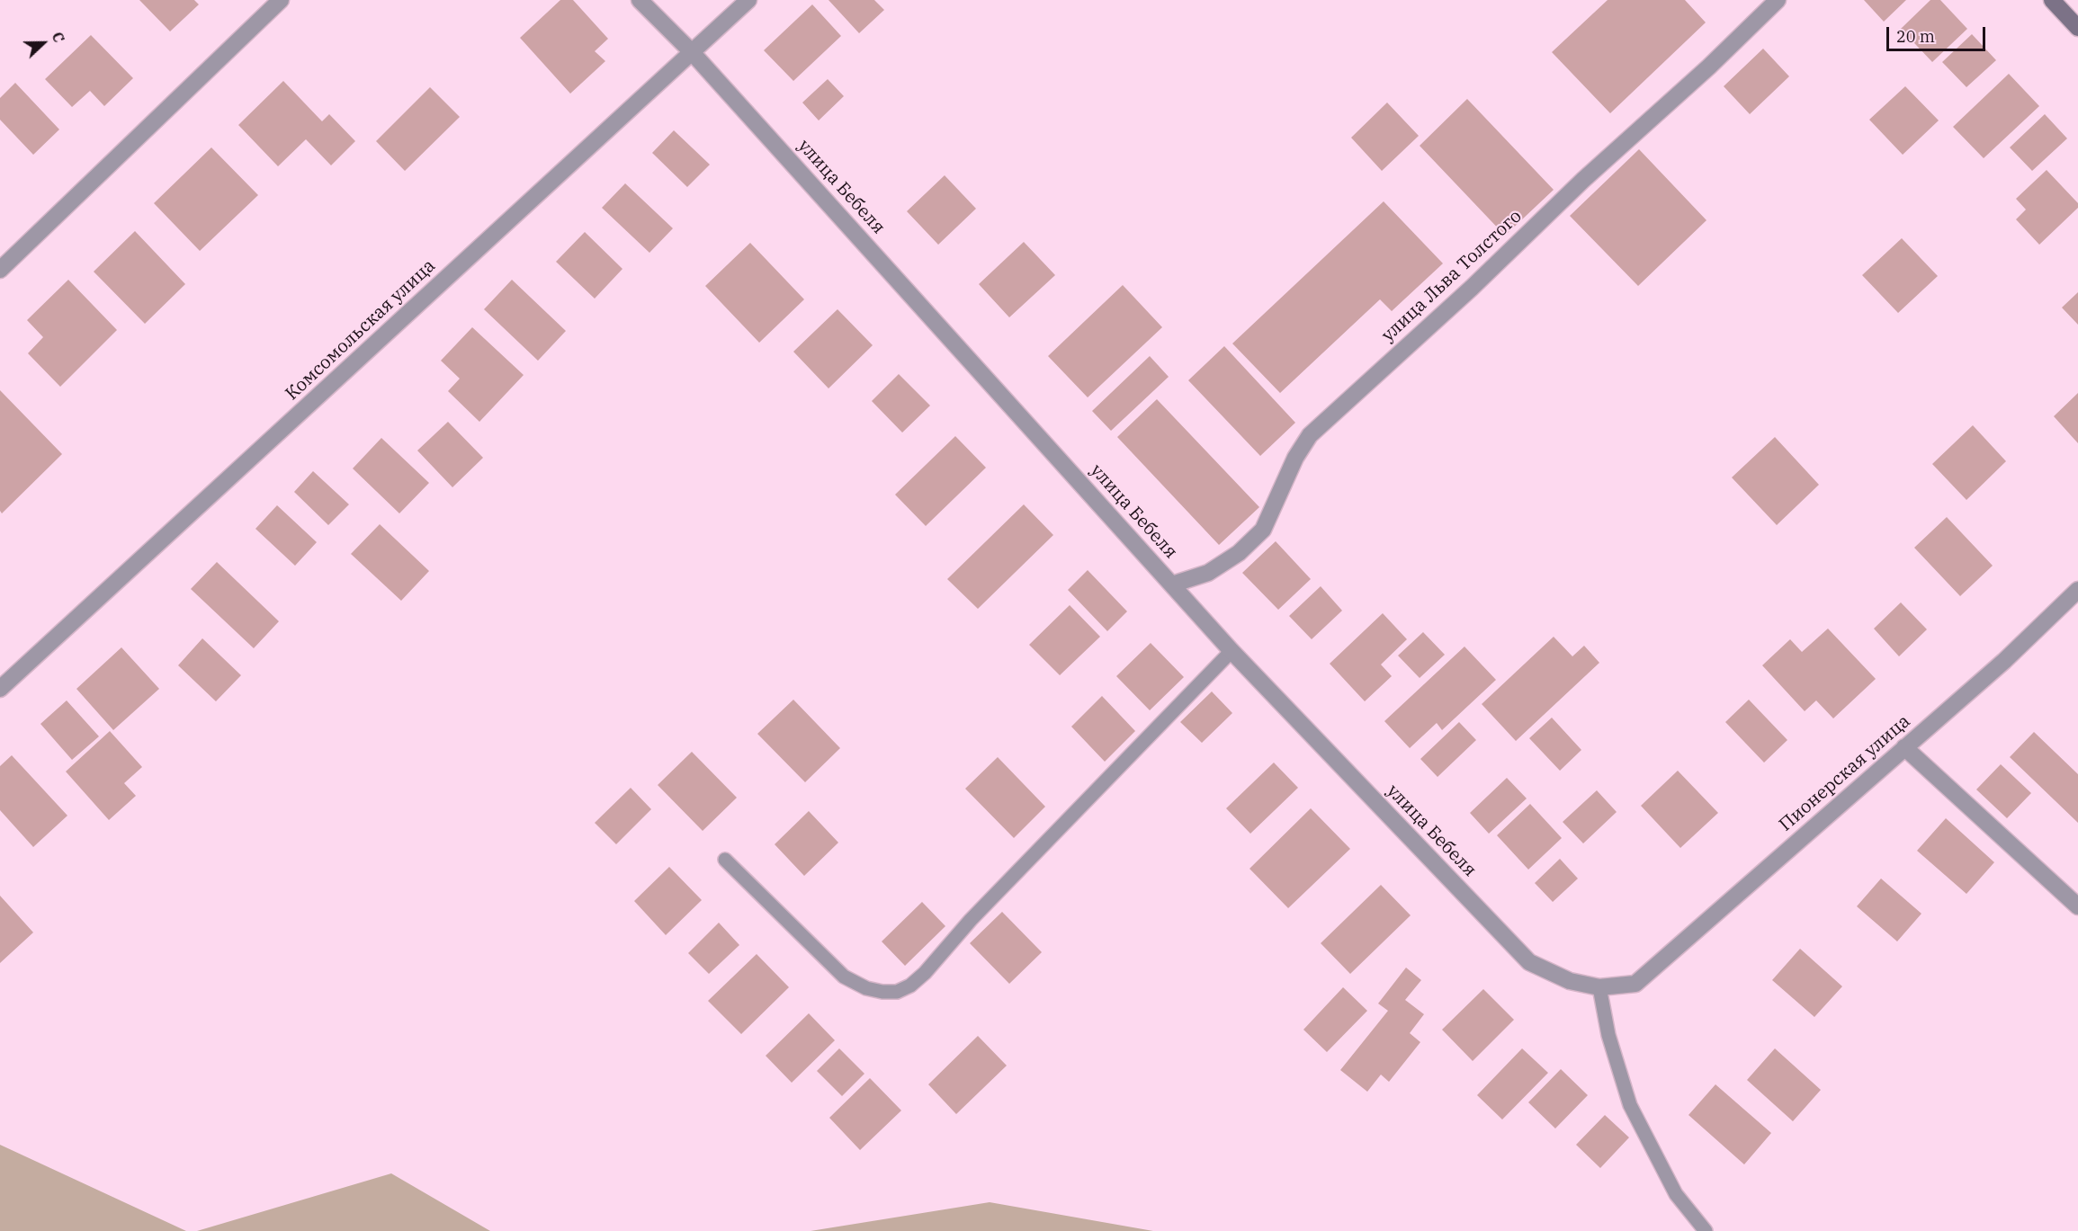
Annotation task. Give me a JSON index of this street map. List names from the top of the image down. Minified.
{"streets":{"street":["улица Бебеля","улица Льва Толстого","Комсомольская улица","Пионерская улица"]},"crossings":[["улица Бебеля","улица Льва Толстого"],["улица Бебеля","Комсомольская улица"],["улица Бебеля","Пионерская улица"]],"scale_bar":"20 m","north":"right"}
